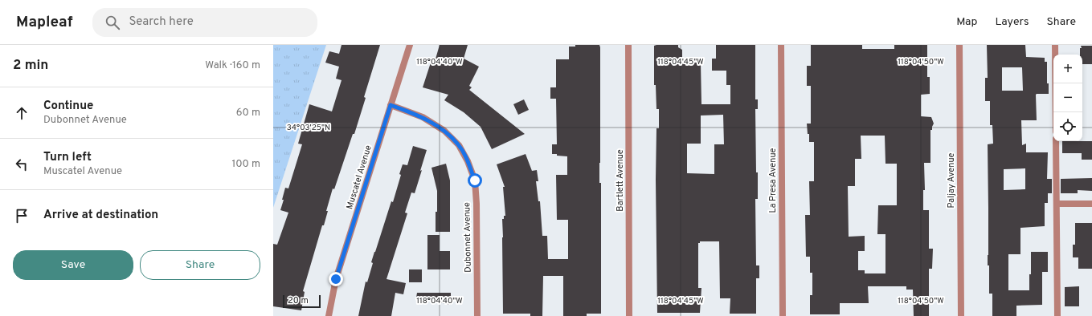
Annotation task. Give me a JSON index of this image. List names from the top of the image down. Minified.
{"streets":{"street":["Muscatel Avenue","Bartlett Avenue","La Presa Avenue","Paljay Avenue","Dubonnet Avenue"]},"crossings":[["Muscatel Avenue","Dubonnet Avenue"]],"scale_bar":"20 m","page":{"header":"Mapleaf","search":"Search here","nav":["Map","Layers","Share"],"heading":["2 min","Walk · 160 m"],"map_buttons":["+","−"],"list":[["Continue","Dubonnet Avenue","60 m"],["Turn left","Muscatel Avenue","100 m"],"Arrive at destination"],"buttons":["Save","Share"],"scale":"20 m"},"coordinates":["118°04'40\"W","118°04'45\"W","118°04'50\"W","34°03'25\"N"]}
